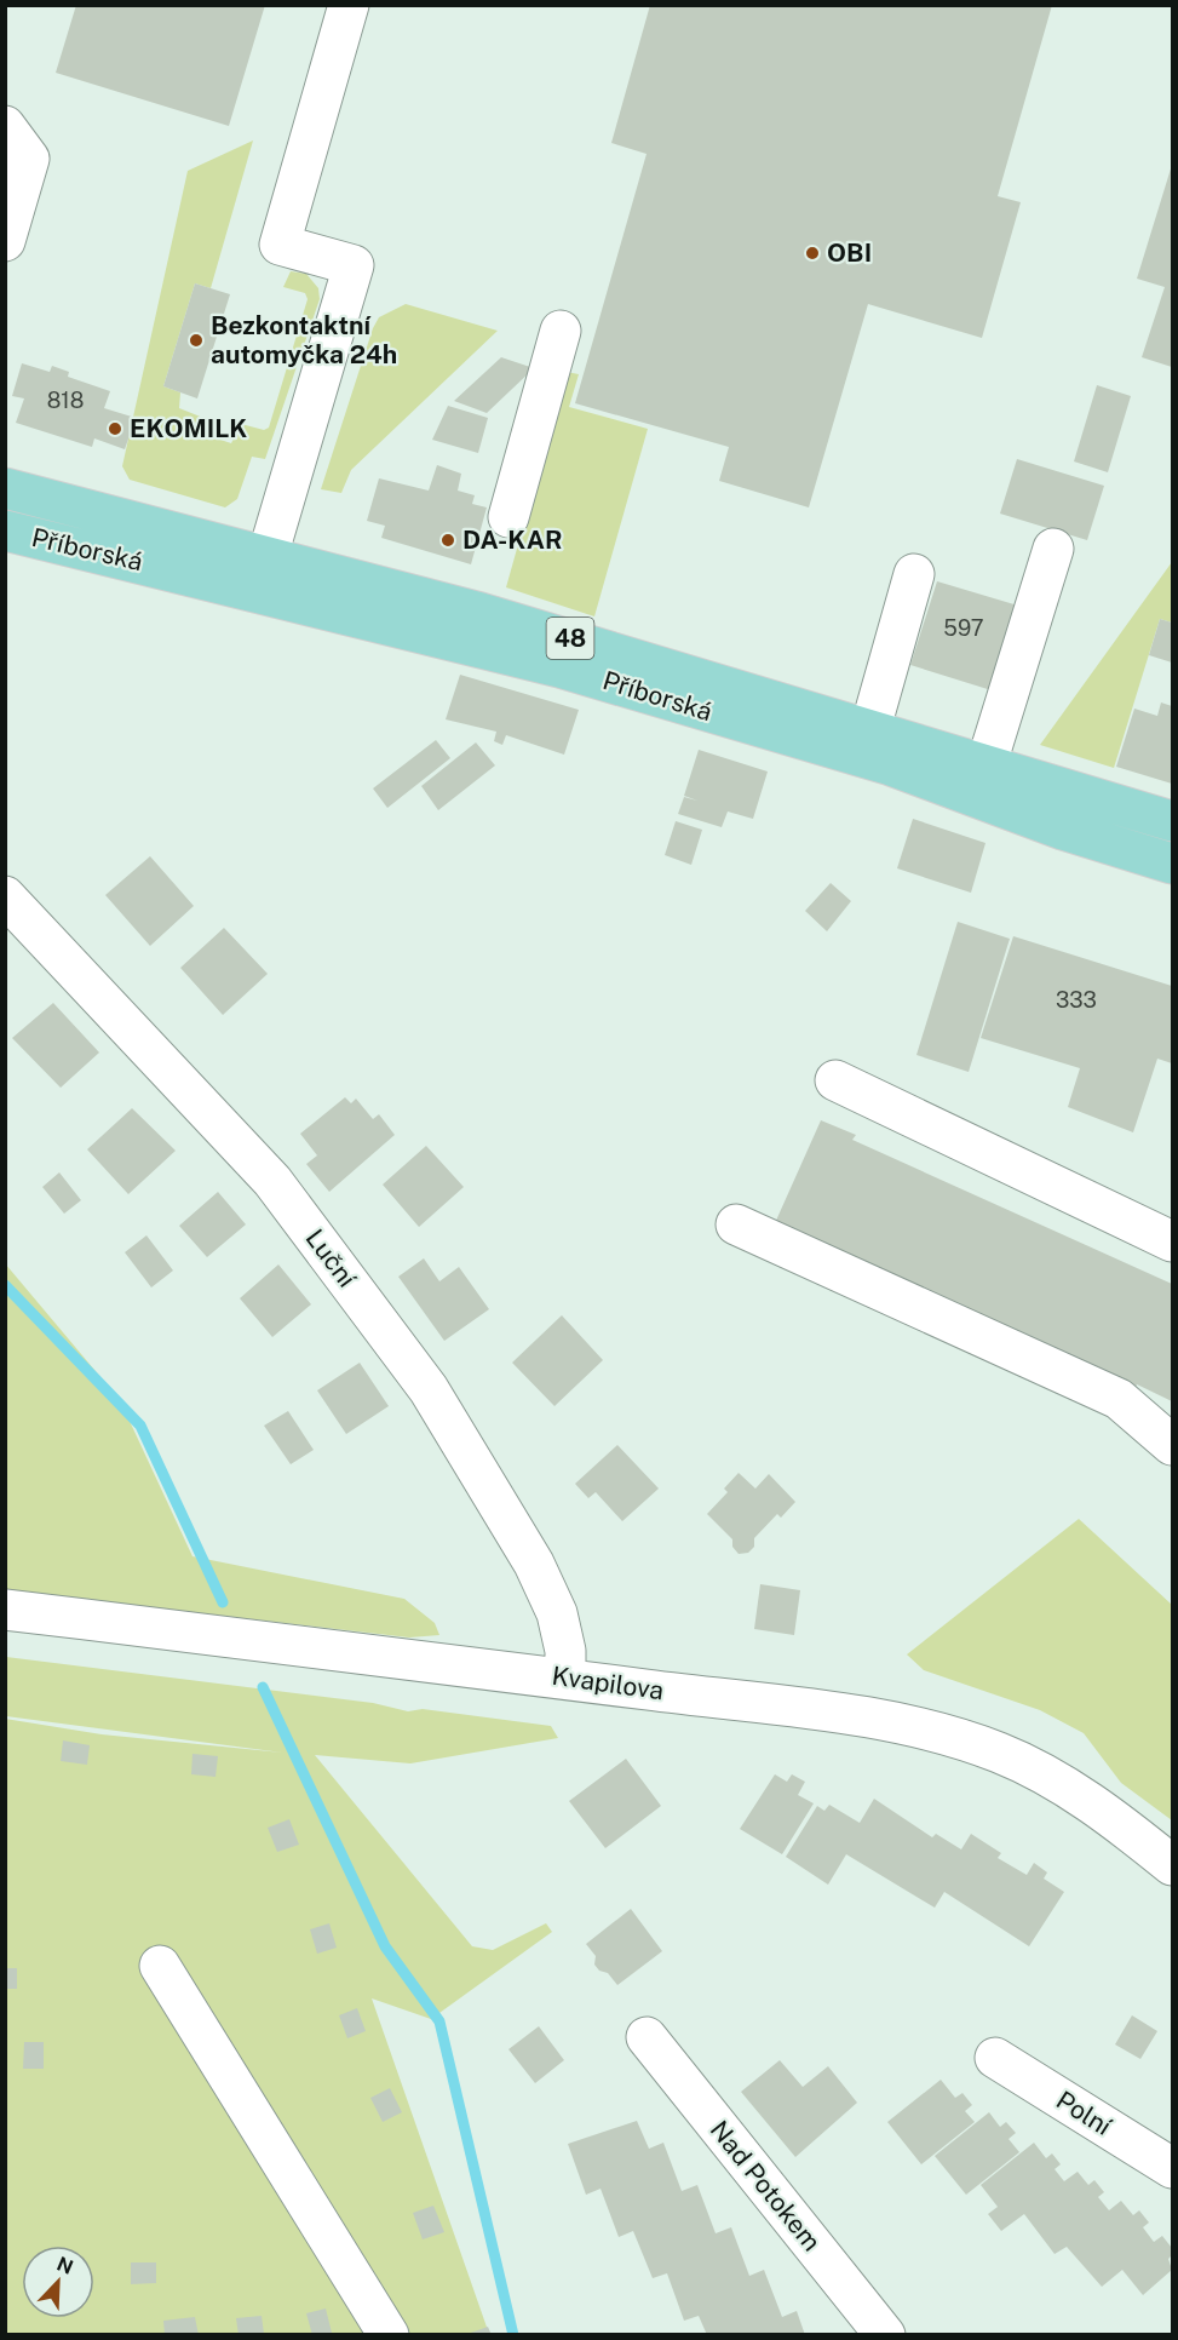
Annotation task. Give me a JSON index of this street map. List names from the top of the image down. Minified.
{"streets":{"main road":["Příborská","48"],"street":["Luční","Kvapilova","Polní","Nad Potokem"]},"crossings":[["Luční","Kvapilova"]],"places":["OBI","Bezkontaktní automyčka 24h","EKOMILK","DA-KAR"],"house_numbers":["818","597","333"],"north":"top right"}
